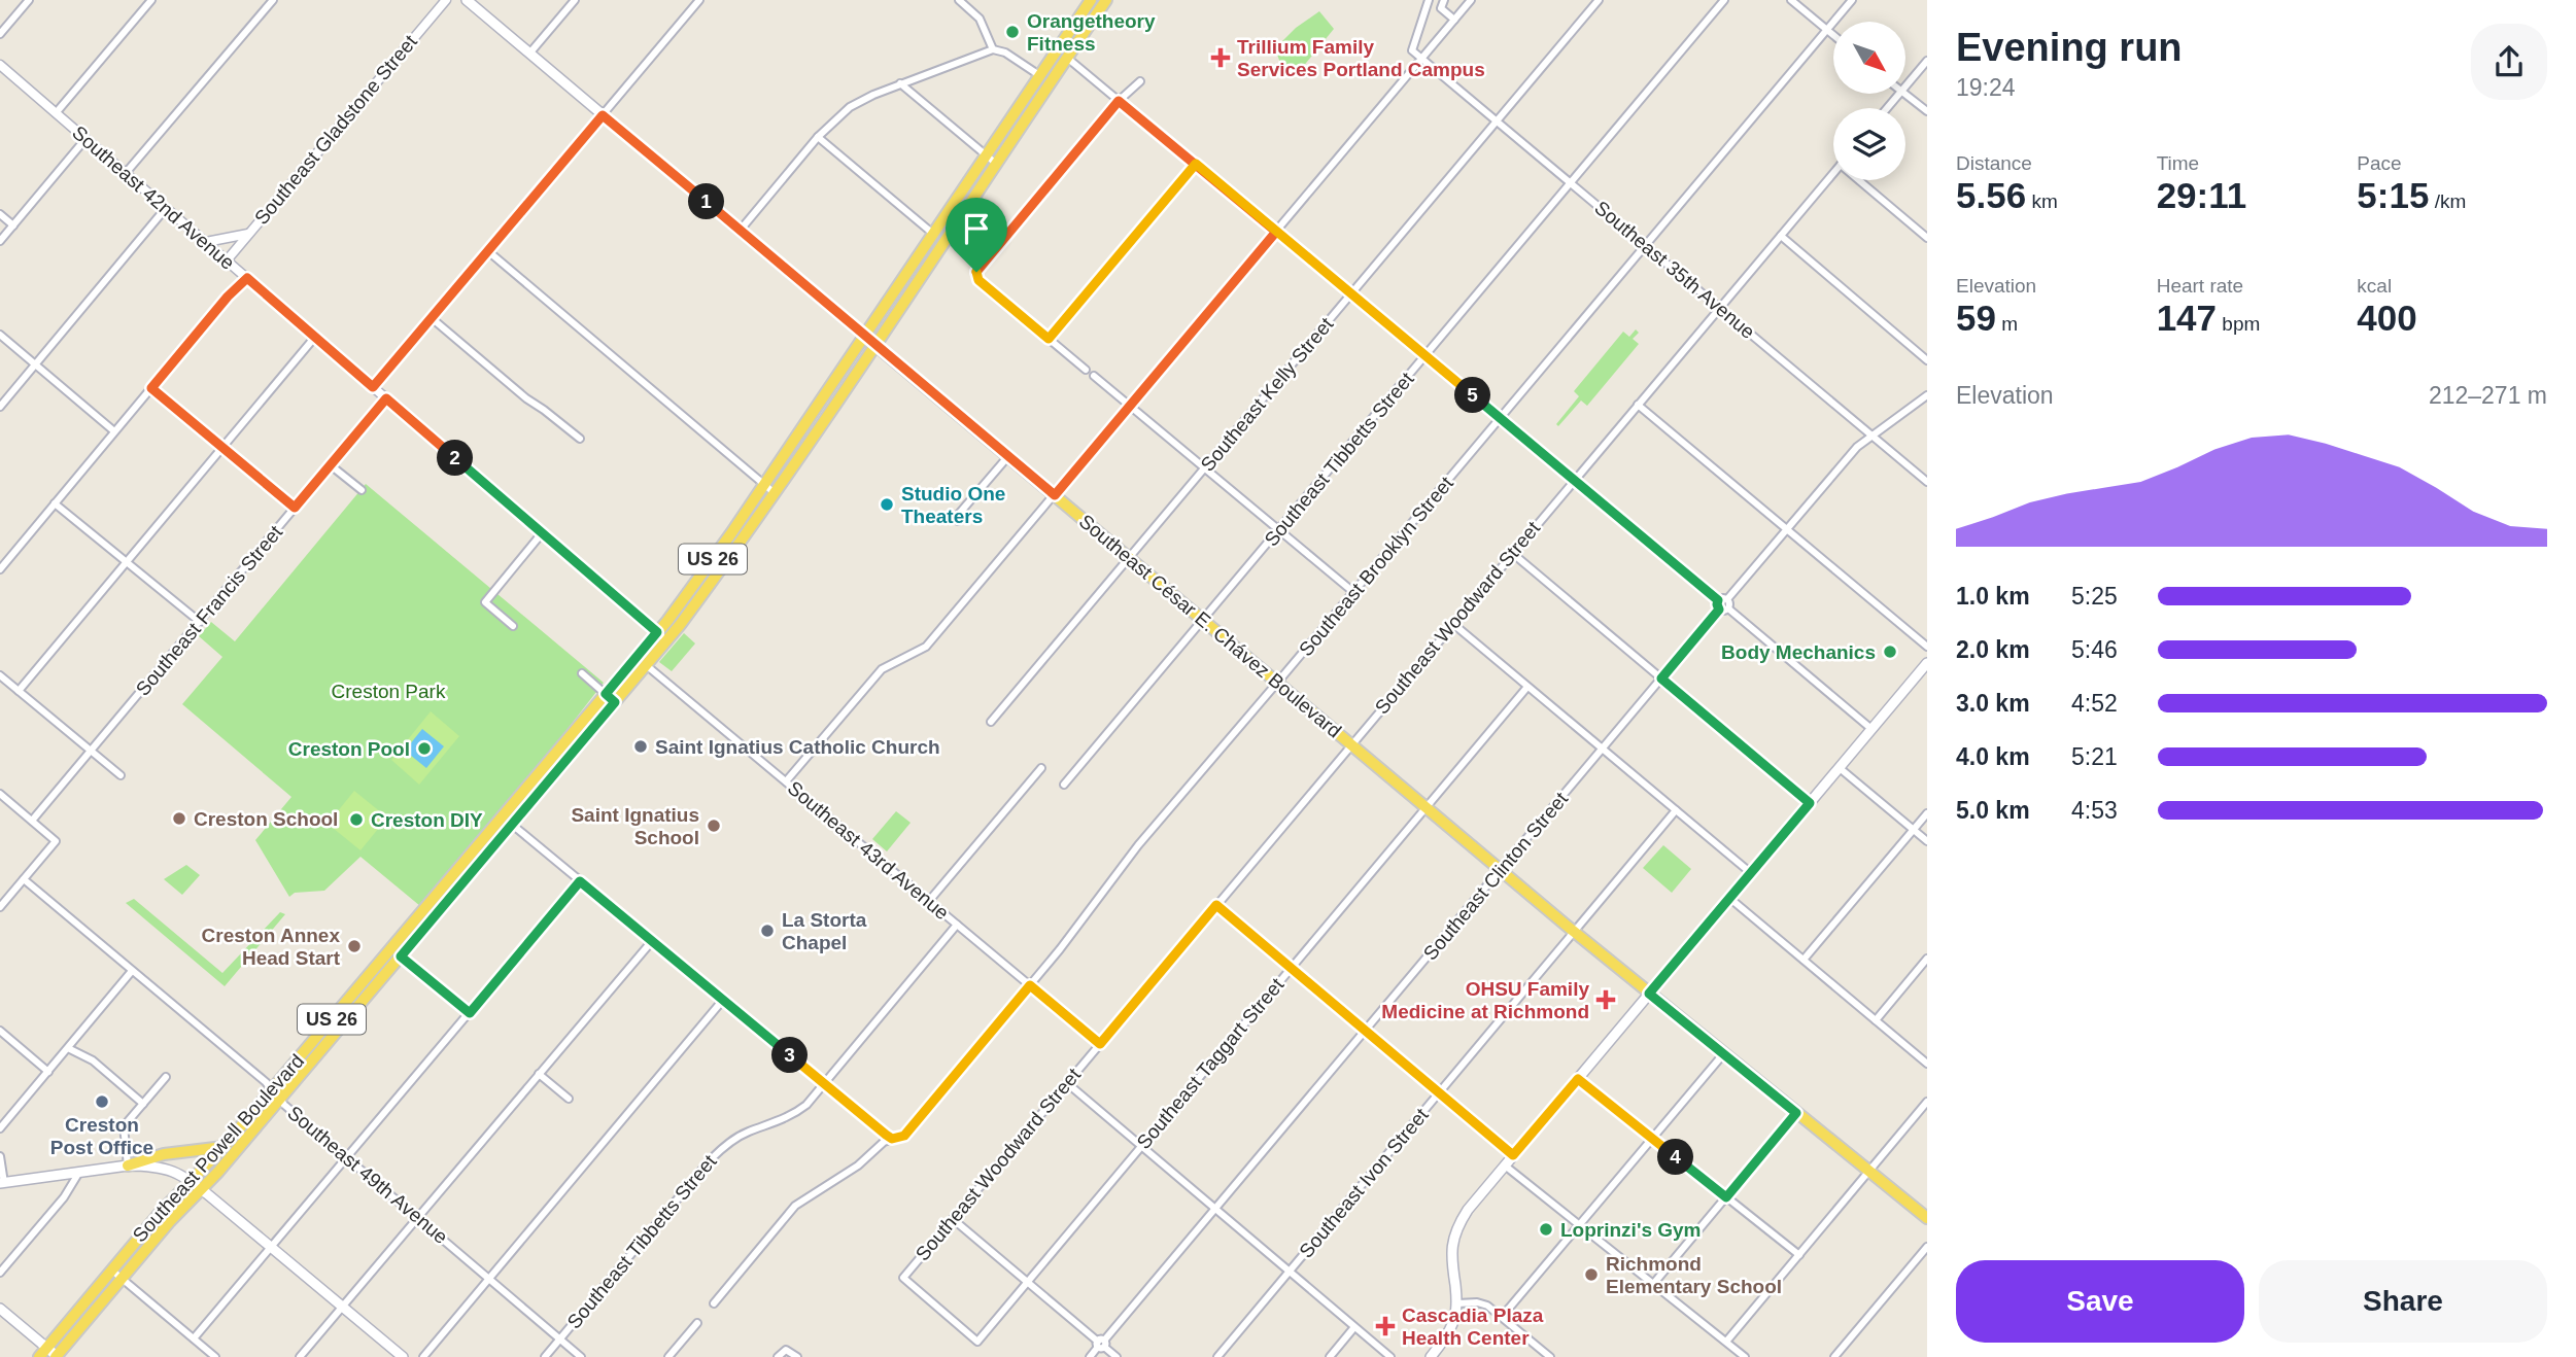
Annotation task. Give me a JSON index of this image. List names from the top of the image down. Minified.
{"streets":{"main road":["US 26","Southeast César E. Chávez Boulevard","Southeast Powell Boulevard"],"street":["Southeast Gladstone Street","Southeast 42nd Avenue","Southeast 35th Avenue","Southeast Kelly Street","Southeast Tibbetts Street","Southeast Brooklyn Street","Southeast Francis Street","Southeast Woodward Street","Southeast 43rd Avenue","Southeast Clinton Street","Southeast Taggart Street","Southeast 49th Avenue","Southeast Ivon Street"]},"crossings":[["Southeast Gladstone Street","Southeast 42nd Avenue"],["Southeast 42nd Avenue","Southeast Francis Street"],["Southeast 42nd Avenue","Southeast Powell Boulevard"],["Southeast 35th Avenue","Southeast Kelly Street"],["Southeast 35th Avenue","Southeast Tibbetts Street"],["Southeast 35th Avenue","Southeast Brooklyn Street"],["Southeast 35th Avenue","Southeast Woodward Street"],["Southeast Kelly Street","Southeast César E. Chávez Boulevard"],["Southeast Tibbetts Street","Southeast César E. Chávez Boulevard"],["Southeast Tibbetts Street","Southeast 43rd Avenue"],["Southeast Tibbetts Street","Southeast 49th Avenue"],["Southeast Brooklyn Street","Southeast César E. Chávez Boulevard"],["Southeast Brooklyn Street","Southeast 43rd Avenue"],["Southeast Woodward Street","Southeast César E. Chávez Boulevard"],["Southeast Woodward Street","Southeast 43rd Avenue"],["Southeast Woodward Street","Southeast Taggart Street"],["Southeast César E. Chávez Boulevard","Southeast Clinton Street"],["Southeast César E. Chávez Boulevard","Southeast Taggart Street"],["Southeast César E. Chávez Boulevard","Southeast Powell Boulevard"],["Southeast César E. Chávez Boulevard","Southeast Ivon Street"],["Southeast 43rd Avenue","Southeast Powell Boulevard"],["Southeast Powell Boulevard","Southeast 49th Avenue"]],"parks":["Creston Park"],"places":{"other":["Orangetheory Fitness","Studio One Theaters","Body Mechanics","Saint Ignatius Catholic Church","Creston Pool","Creston School","Creston DIY","Saint Ignatius School","La Storta Chapel","Creston Annex Head Start","Creston Post Office","Loprinzi's Gym","Richmond Elementary School"],"health":["Trillium Family Services Portland Campus","OHSU Family Medicine at Richmond","Cascadia Plaza Health Center"]},"north":"bottom right","page":{"heading":["Evening run","19:24"],"stats":[["Distance","5.56 km"],["Time","29:11"],["Pace","5:15 /km"],["Elevation","59 m"],["Heart rate","147 bpm"],["kcal","400"]],"pins":["1","5","2","3","4"],"chart":["Elevation","212–271 m"],"list":[{"name":"1.0 km","note":"5:25"},{"name":"2.0 km","note":"5:46"},{"name":"3.0 km","note":"4:52"},{"name":"4.0 km","note":"5:21"},{"name":"5.0 km","note":"4:53"}],"buttons":["Save","Share"]}}
